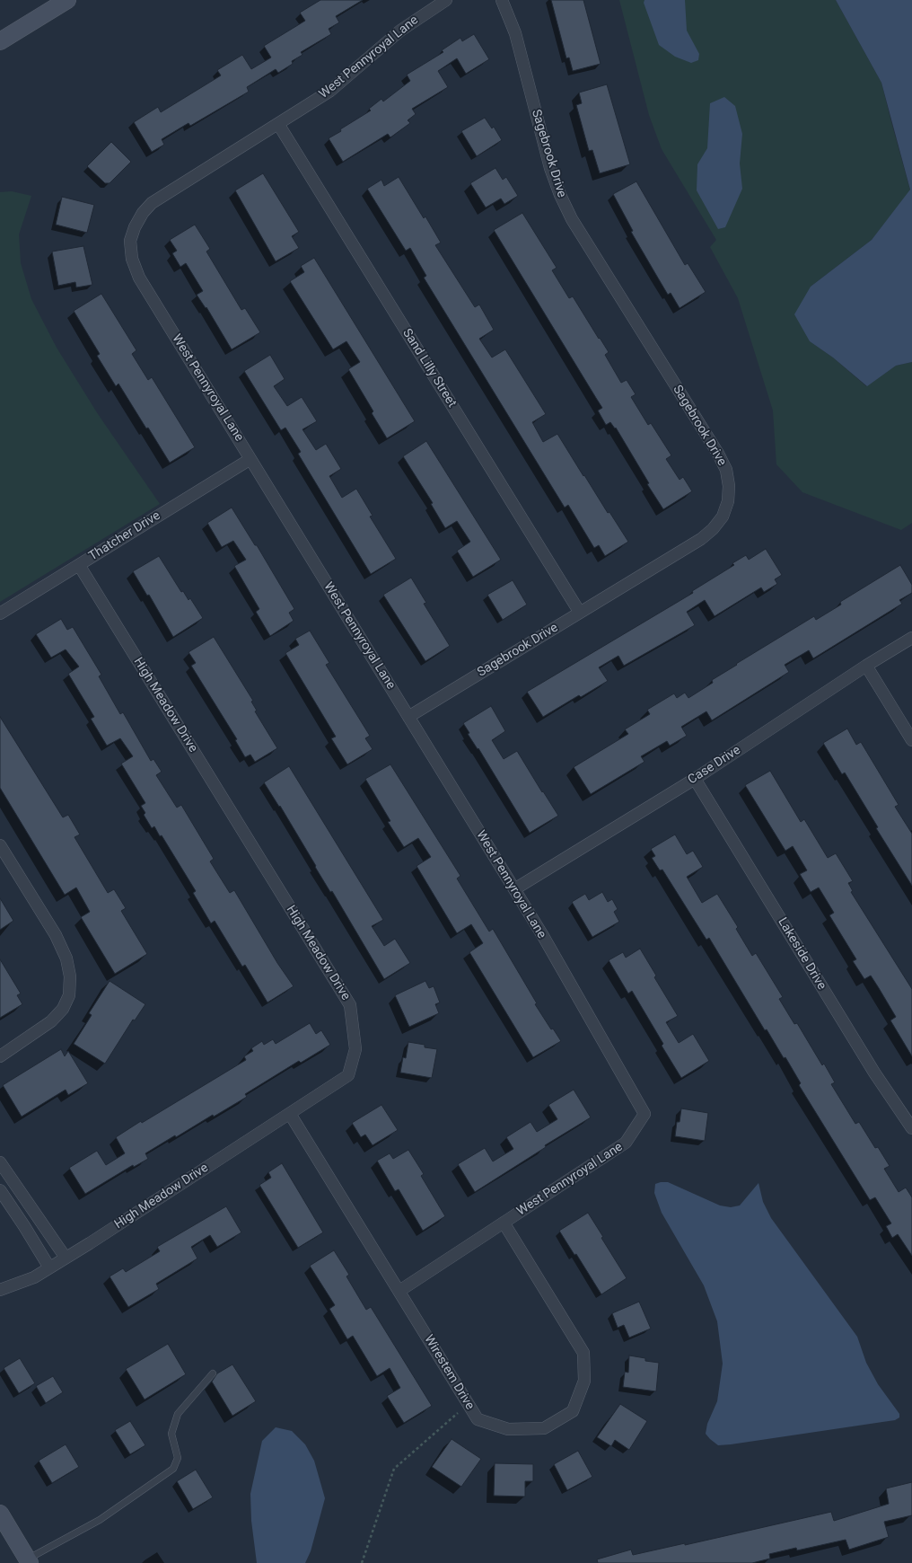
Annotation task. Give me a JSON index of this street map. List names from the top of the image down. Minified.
{"streets":{"street":["West Pennyroyal Lane","Sagebrook Drive","Sand Lilly Street","Thatcher Drive","High Meadow Drive","Case Drive","Lakeside Drive","Wirestem Drive"]},"crossings":[["West Pennyroyal Lane","Sagebrook Drive"],["West Pennyroyal Lane","Sand Lilly Street"],["West Pennyroyal Lane","Thatcher Drive"],["West Pennyroyal Lane","Case Drive"],["West Pennyroyal Lane","Wirestem Drive"],["Sagebrook Drive","Sand Lilly Street"],["Thatcher Drive","High Meadow Drive"],["High Meadow Drive","Wirestem Drive"],["Case Drive","Lakeside Drive"]]}
